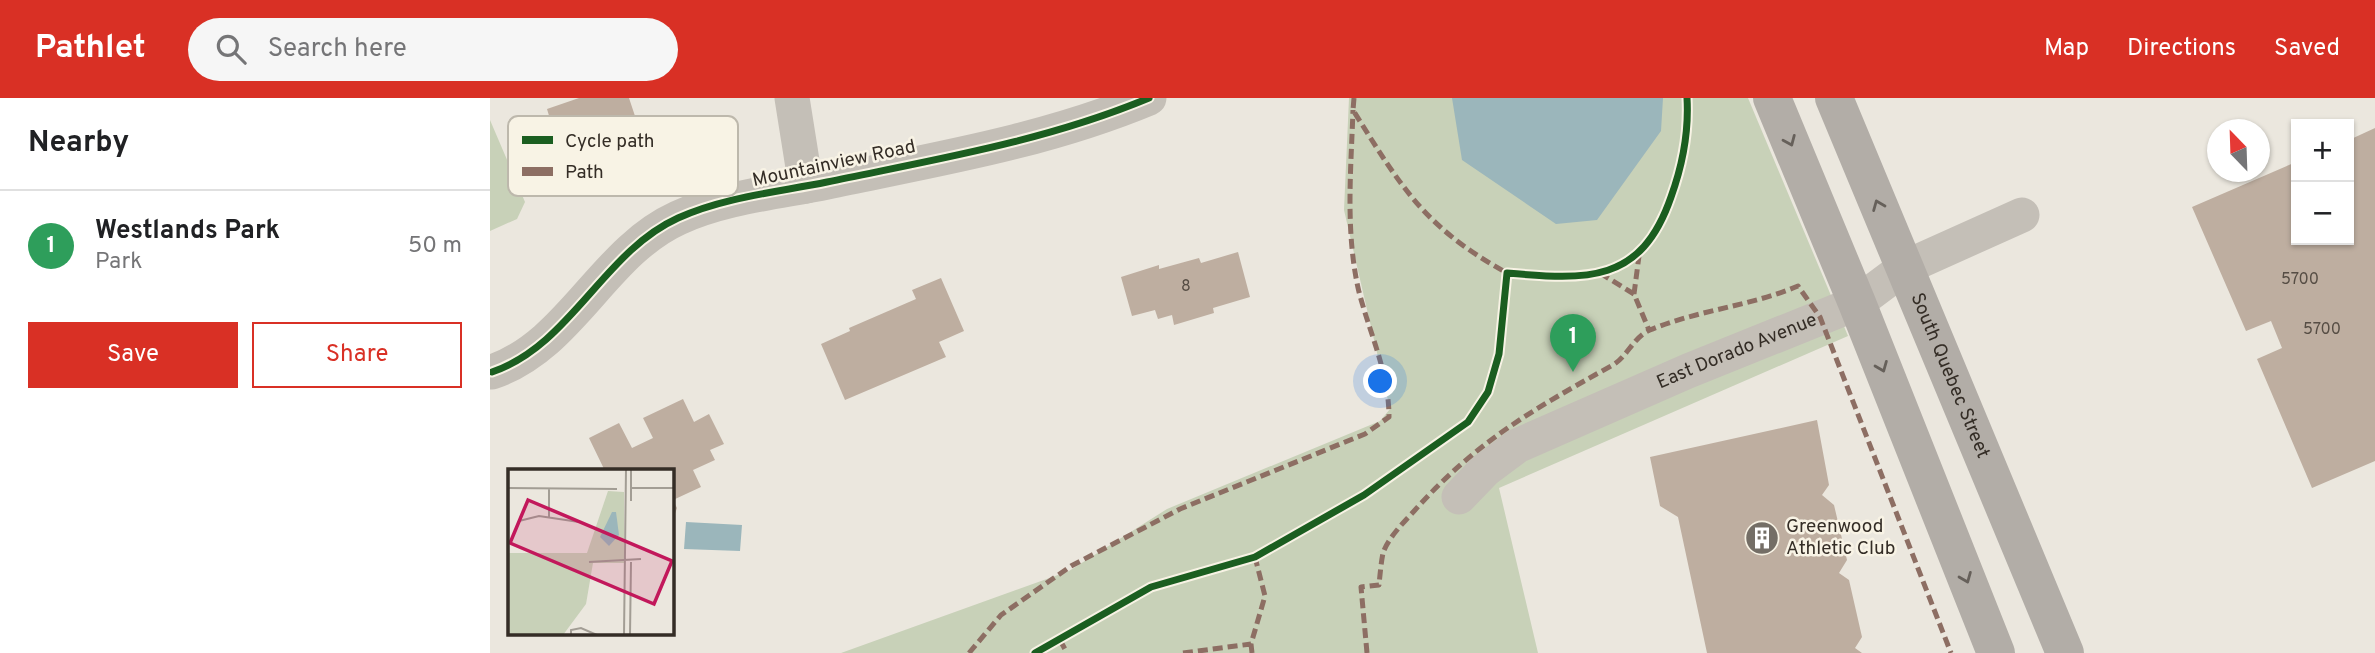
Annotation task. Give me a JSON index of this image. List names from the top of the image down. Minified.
{"streets":{"main road":["South Quebec Street"],"street":["Mountainview Road","East Dorado Avenue"]},"crossings":[["East Dorado Avenue","South Quebec Street"]],"places":{"building":["Greenwood Athletic Club"]},"house_numbers":["5700","8","5700"],"legend":["Cycle path","Path"],"north":"top left","page":{"header":"Pathlet","search":"Search here","nav":["Map","Directions","Saved"],"heading":"Nearby","map_buttons":["+","−"],"list":[{"mark":"1","name":"Westlands Park","note":"Park","value":"50 m"}],"buttons":["Save","Share"],"pins":"1"}}
